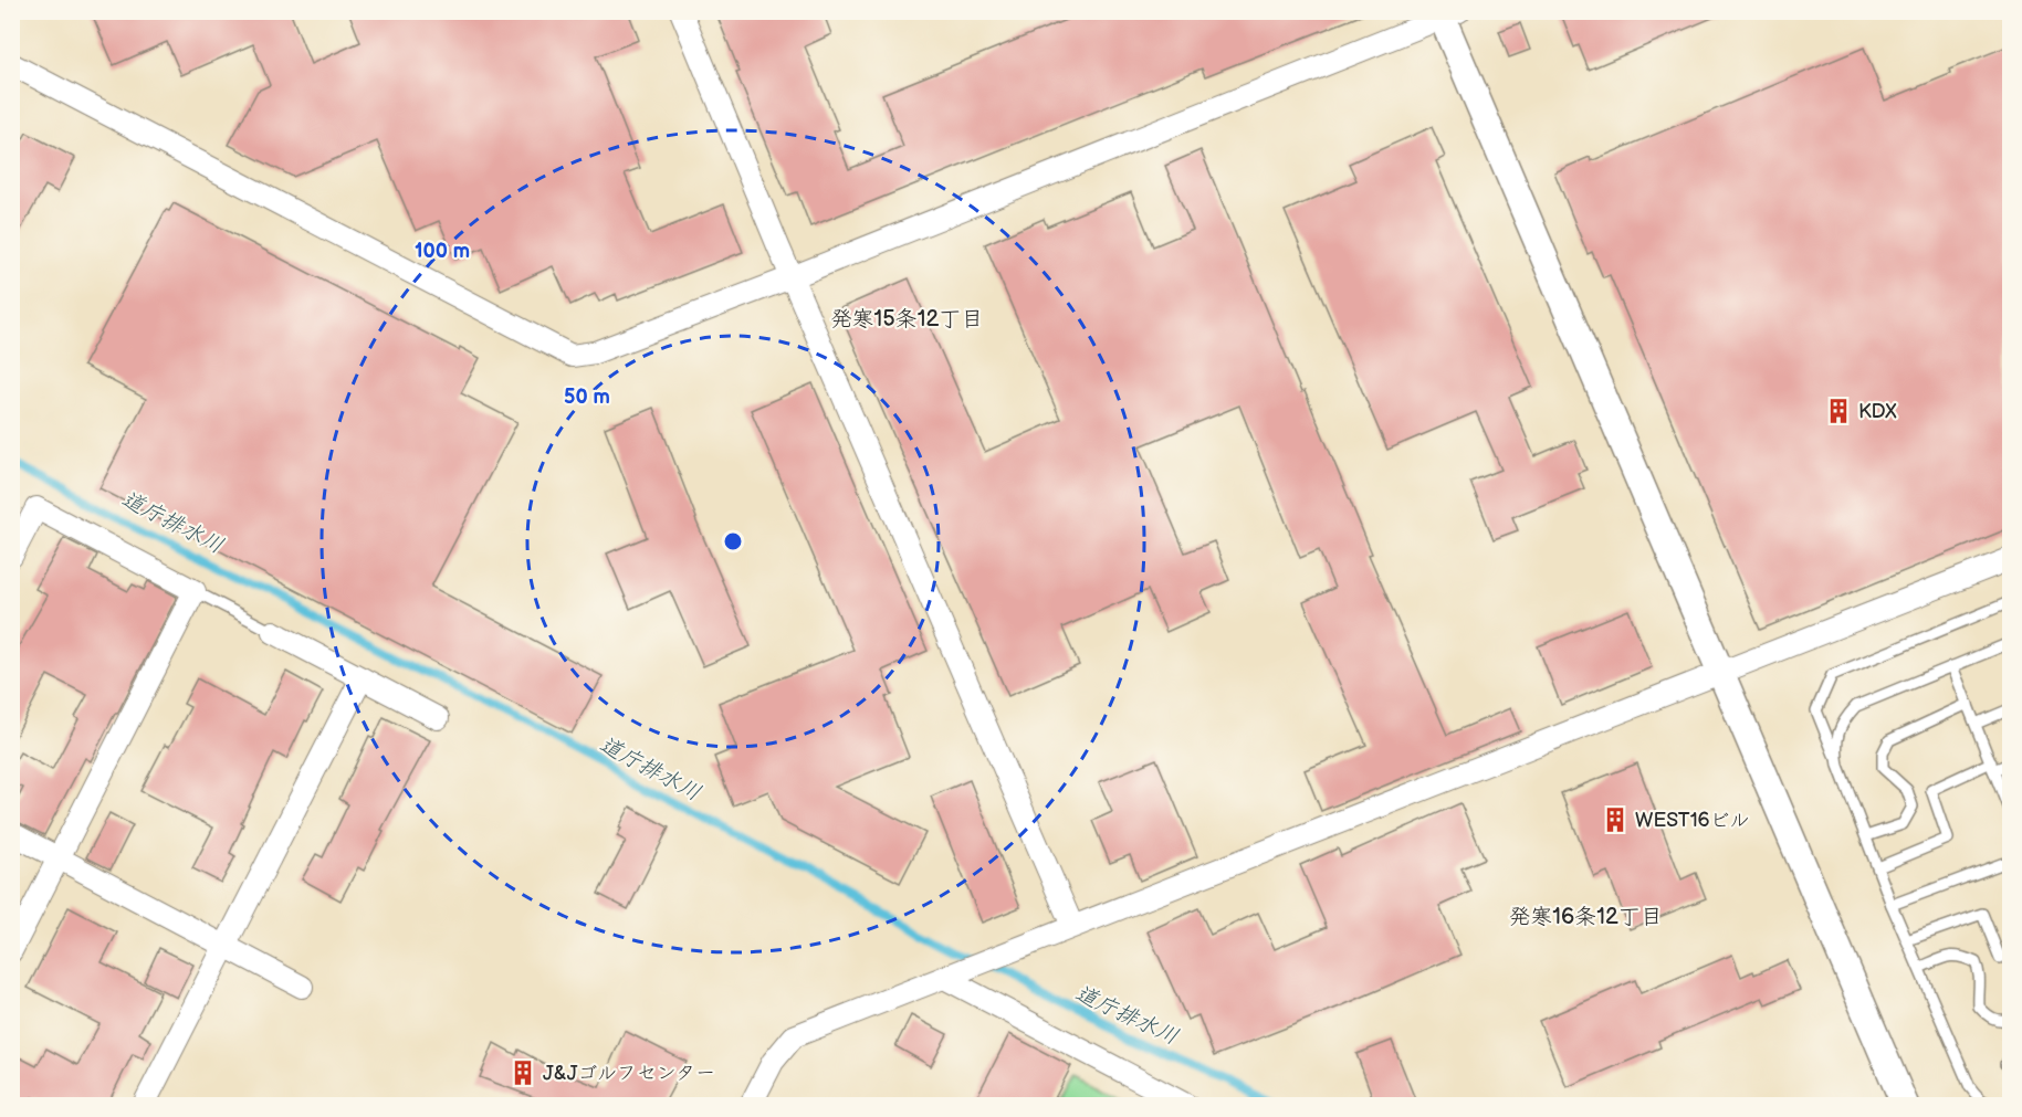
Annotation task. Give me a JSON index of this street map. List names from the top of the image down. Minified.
{"districts":["発寒15条12丁目","発寒16条12丁目"],"water":["道庁排水川"],"places":{"building":["KDX","WEST16ビル","J&Jゴルフセンター"]},"rings":["100 m","50 m"]}
